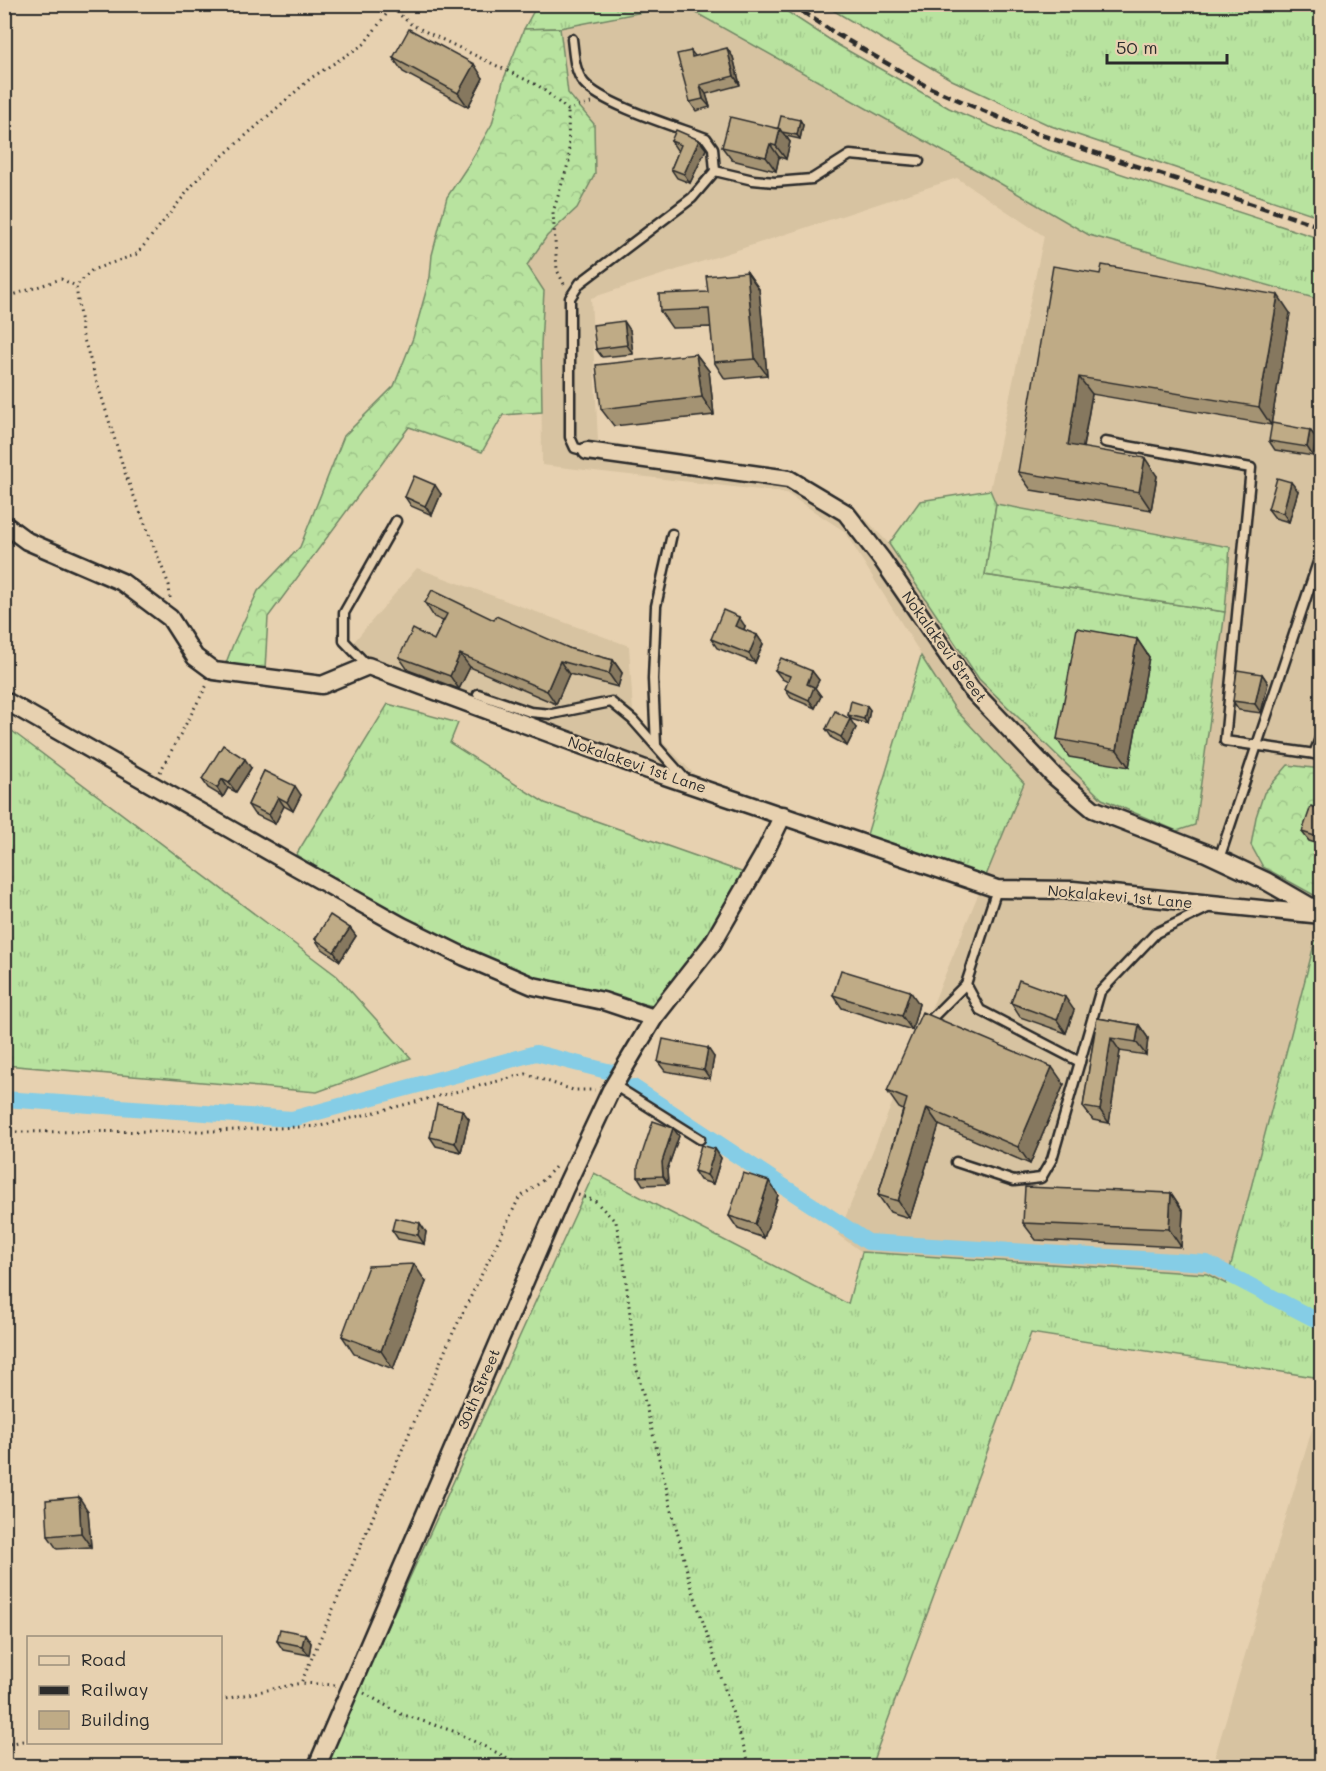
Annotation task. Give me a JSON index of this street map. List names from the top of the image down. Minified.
{"streets":{"street":["Nokalakevi Street","Nokalakevi 1st Lane","30th Street"]},"crossings":[["Nokalakevi Street","Nokalakevi 1st Lane"],["Nokalakevi 1st Lane","30th Street"]],"legend":["Road","Railway","Building"],"scale_bar":"50 m"}
